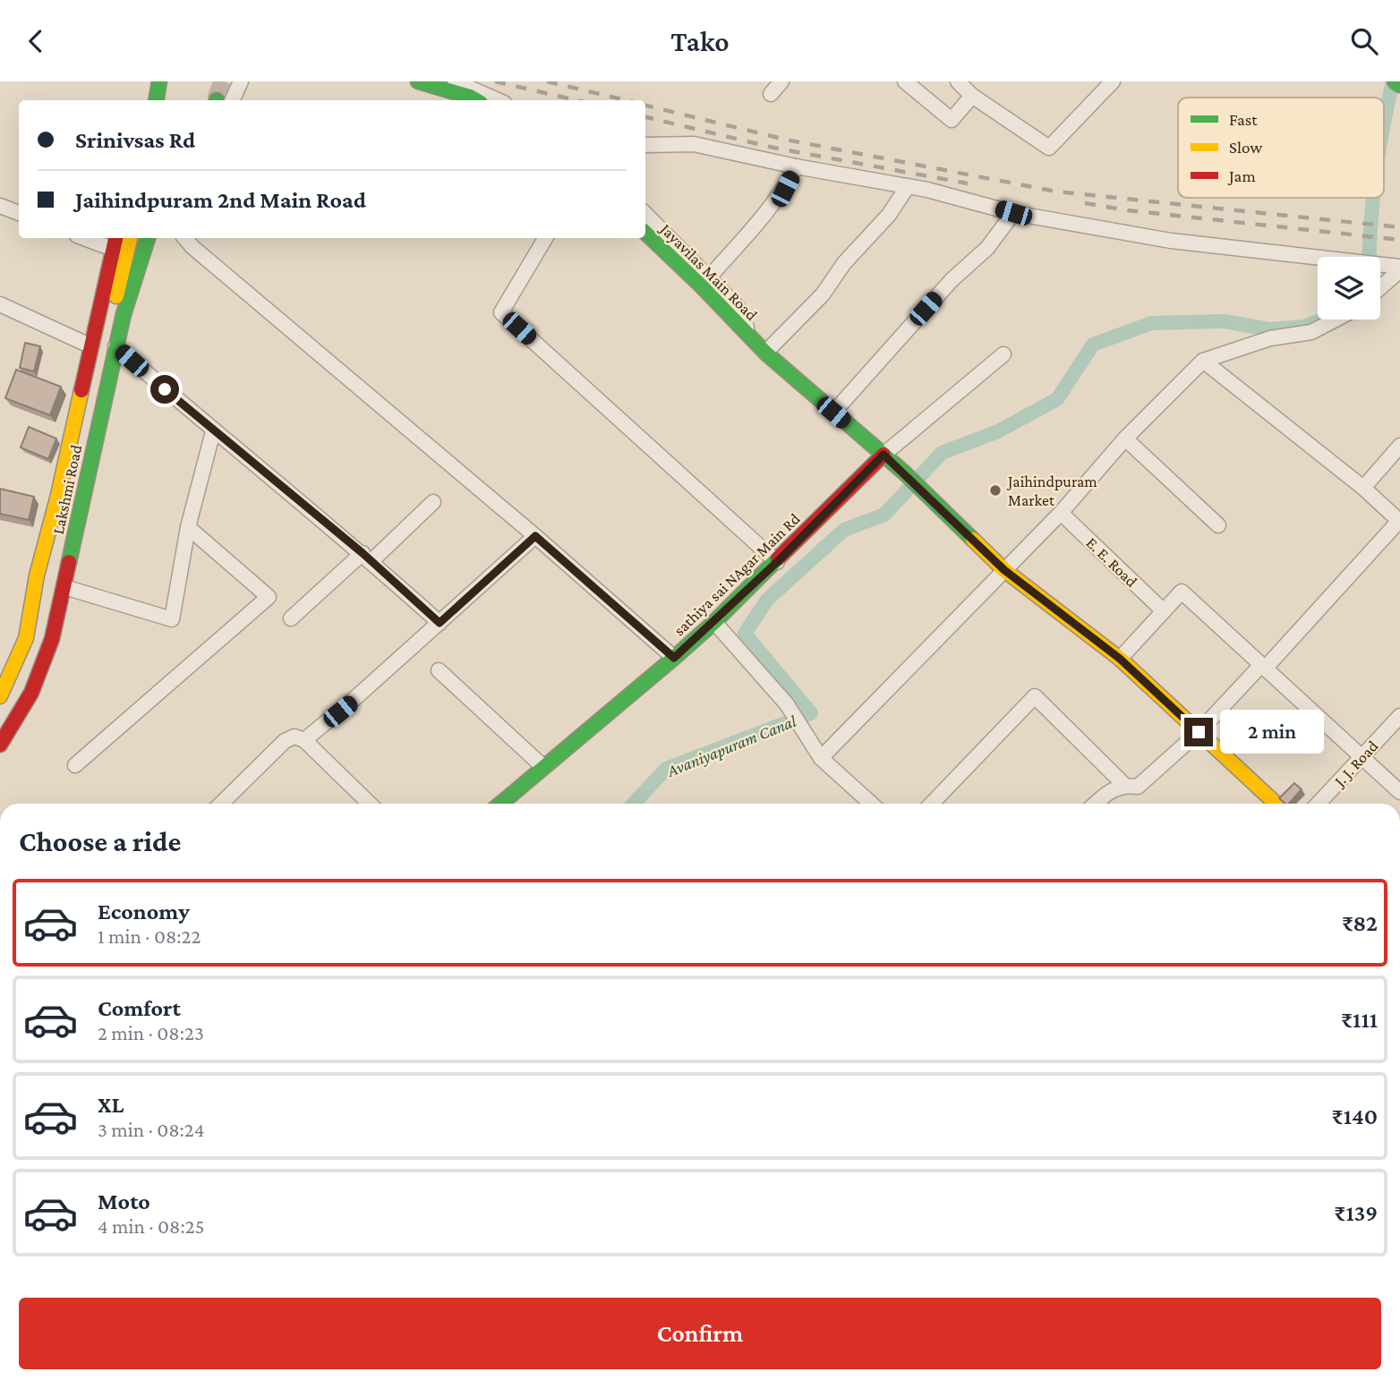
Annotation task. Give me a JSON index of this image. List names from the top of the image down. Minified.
{"streets":{"street":["Jayavilas Main Road","Lakshmi Road","E. E. Road","sathiya sai NAgar Main Rd","J. J. Road"]},"crossings":[["Jayavilas Main Road","sathiya sai NAgar Main Rd"]],"water":["Avaniyapuram Canal"],"places":["Jaihindpuram Market"],"legend":["Fast","Slow","Jam"],"page":{"header":"Tako","banner":["Srinivsas Rd","Jaihindpuram 2nd Main Road"],"bubble":"2 min","heading":"Choose a ride","list":[{"name":"Economy","note":"1 min · 08:22","value":"₹82"},{"name":"Comfort","note":"2 min · 08:23","value":"₹111"},{"name":"XL","note":"3 min · 08:24","value":"₹140"},{"name":"Moto","note":"4 min · 08:25","value":"₹139"}],"buttons":"Confirm"}}
